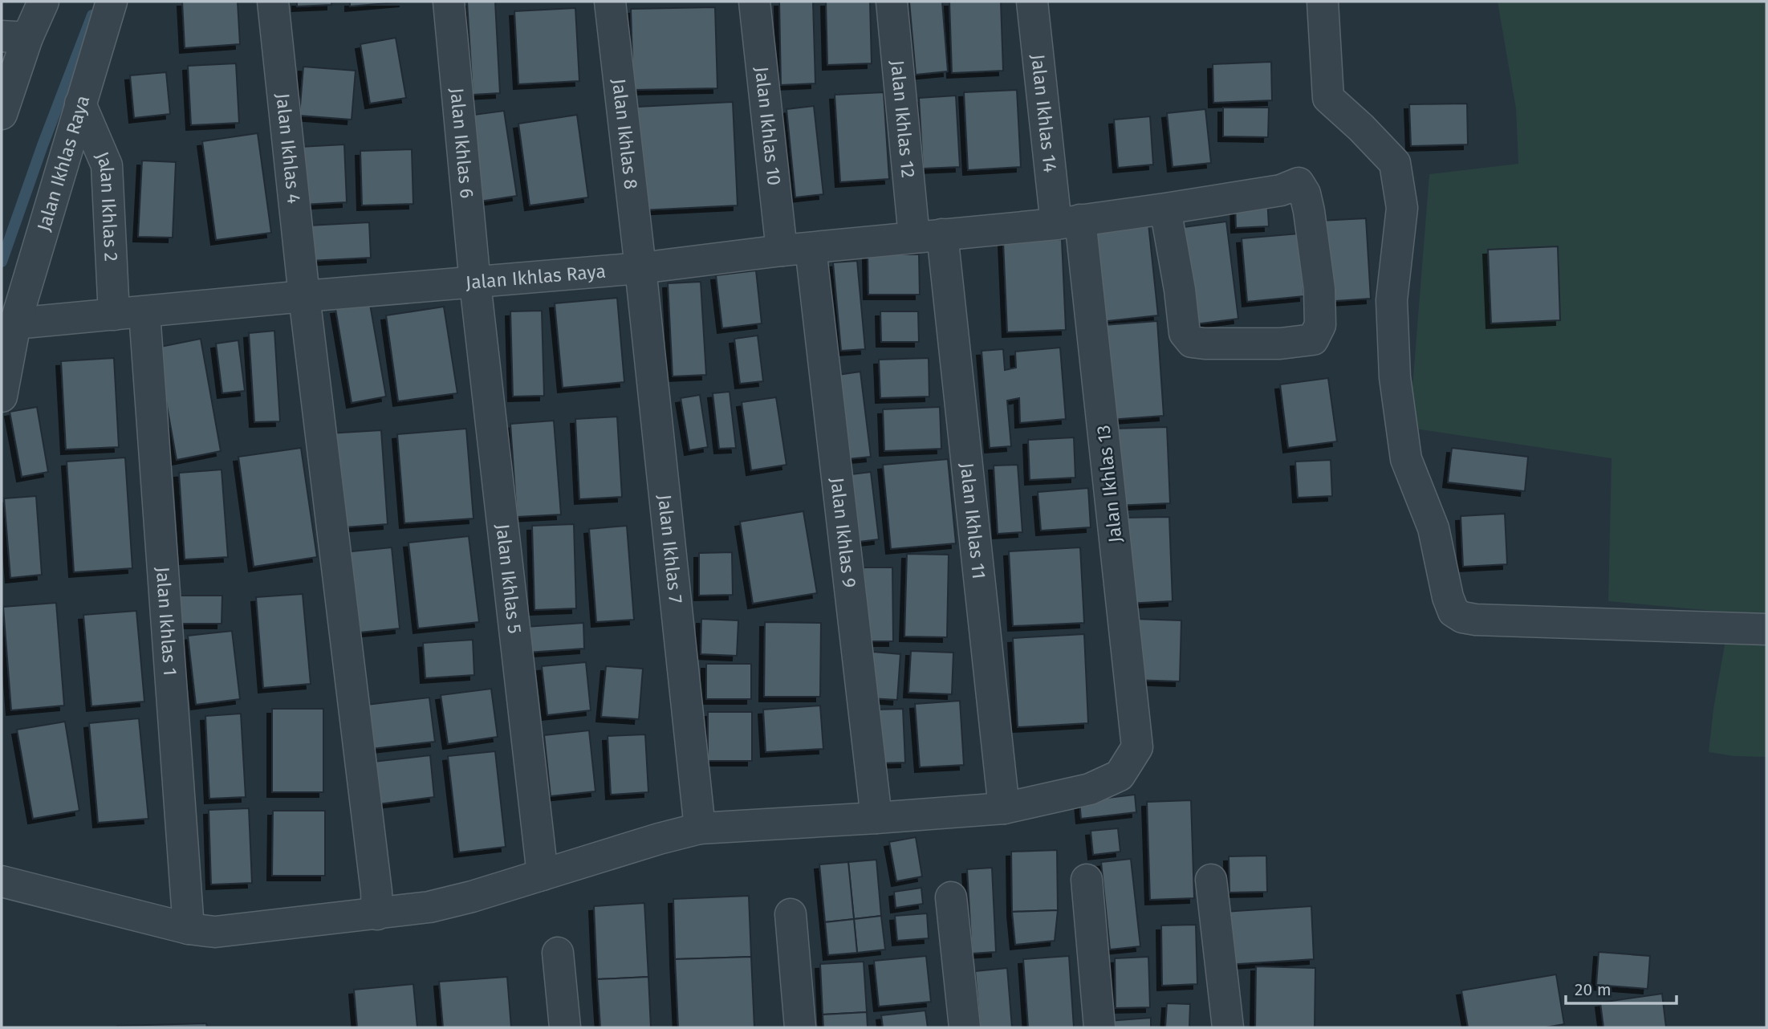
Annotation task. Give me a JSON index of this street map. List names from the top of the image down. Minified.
{"streets":{"street":["Jalan Ikhlas 14","Jalan Ikhlas 12","Jalan Ikhlas 10","Jalan Ikhlas 8","Jalan Ikhlas 6","Jalan Ikhlas 4","Jalan Ikhlas Raya","Jalan Ikhlas 2","Jalan Ikhlas 13","Jalan Ikhlas 11","Jalan Ikhlas 9","Jalan Ikhlas 7","Jalan Ikhlas 5","Jalan Ikhlas 1"]},"crossings":[["Jalan Ikhlas 14","Jalan Ikhlas Raya"],["Jalan Ikhlas 14","Jalan Ikhlas 13"],["Jalan Ikhlas 12","Jalan Ikhlas Raya"],["Jalan Ikhlas 12","Jalan Ikhlas 11"],["Jalan Ikhlas 10","Jalan Ikhlas Raya"],["Jalan Ikhlas 10","Jalan Ikhlas 9"],["Jalan Ikhlas 8","Jalan Ikhlas Raya"],["Jalan Ikhlas 8","Jalan Ikhlas 7"],["Jalan Ikhlas 6","Jalan Ikhlas Raya"],["Jalan Ikhlas 6","Jalan Ikhlas 5"],["Jalan Ikhlas 4","Jalan Ikhlas Raya"],["Jalan Ikhlas Raya","Jalan Ikhlas 2"],["Jalan Ikhlas Raya","Jalan Ikhlas 13"],["Jalan Ikhlas Raya","Jalan Ikhlas 11"],["Jalan Ikhlas Raya","Jalan Ikhlas 9"],["Jalan Ikhlas Raya","Jalan Ikhlas 7"],["Jalan Ikhlas Raya","Jalan Ikhlas 5"],["Jalan Ikhlas Raya","Jalan Ikhlas 1"],["Jalan Ikhlas 13","Jalan Ikhlas 11"]],"scale_bar":"20 m"}
